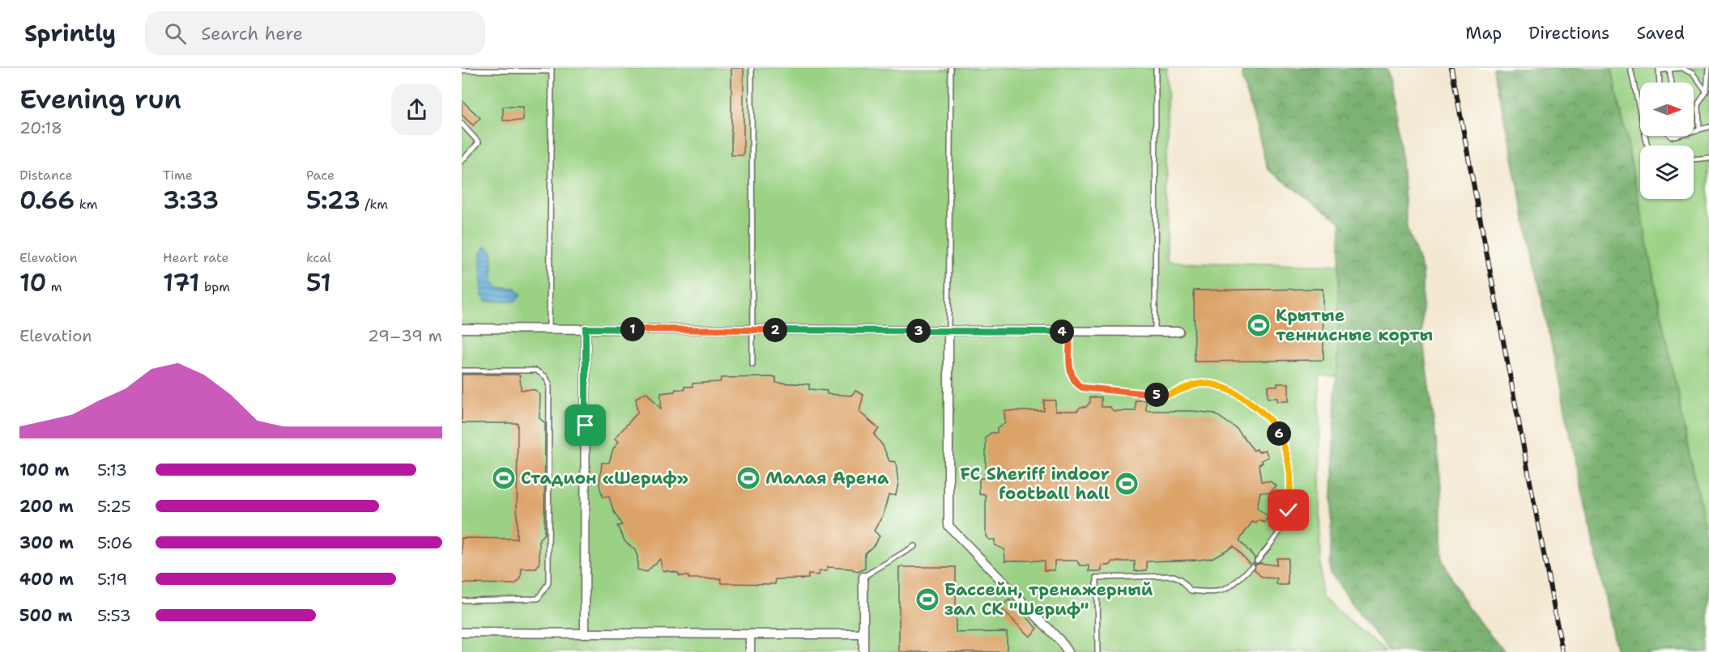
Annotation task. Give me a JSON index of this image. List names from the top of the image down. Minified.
{"places":{"sports":["Крытые теннисные корты","Стадион «Шериф»","Малая Арена","FC Sheriff indoor football hall","Бассейн, тренажерный зал СК \"Шериф\""]},"north":"right","page":{"header":"Sprintly","search":"Search here","nav":["Map","Directions","Saved"],"heading":["Evening run","20:18"],"stats":[["Distance","0.66 km"],["Time","3:33"],["Pace","5:23 /km"],["Elevation","10 m"],["Heart rate","171 bpm"],["kcal","51"]],"chart":["Elevation","29–39 m"],"pins":["1","2","3","4","5","6"],"list":[{"name":"100 m","note":"5:13"},{"name":"200 m","note":"5:25"},{"name":"300 m","note":"5:06"},{"name":"400 m","note":"5:19"},{"name":"500 m","note":"5:53"}]}}
